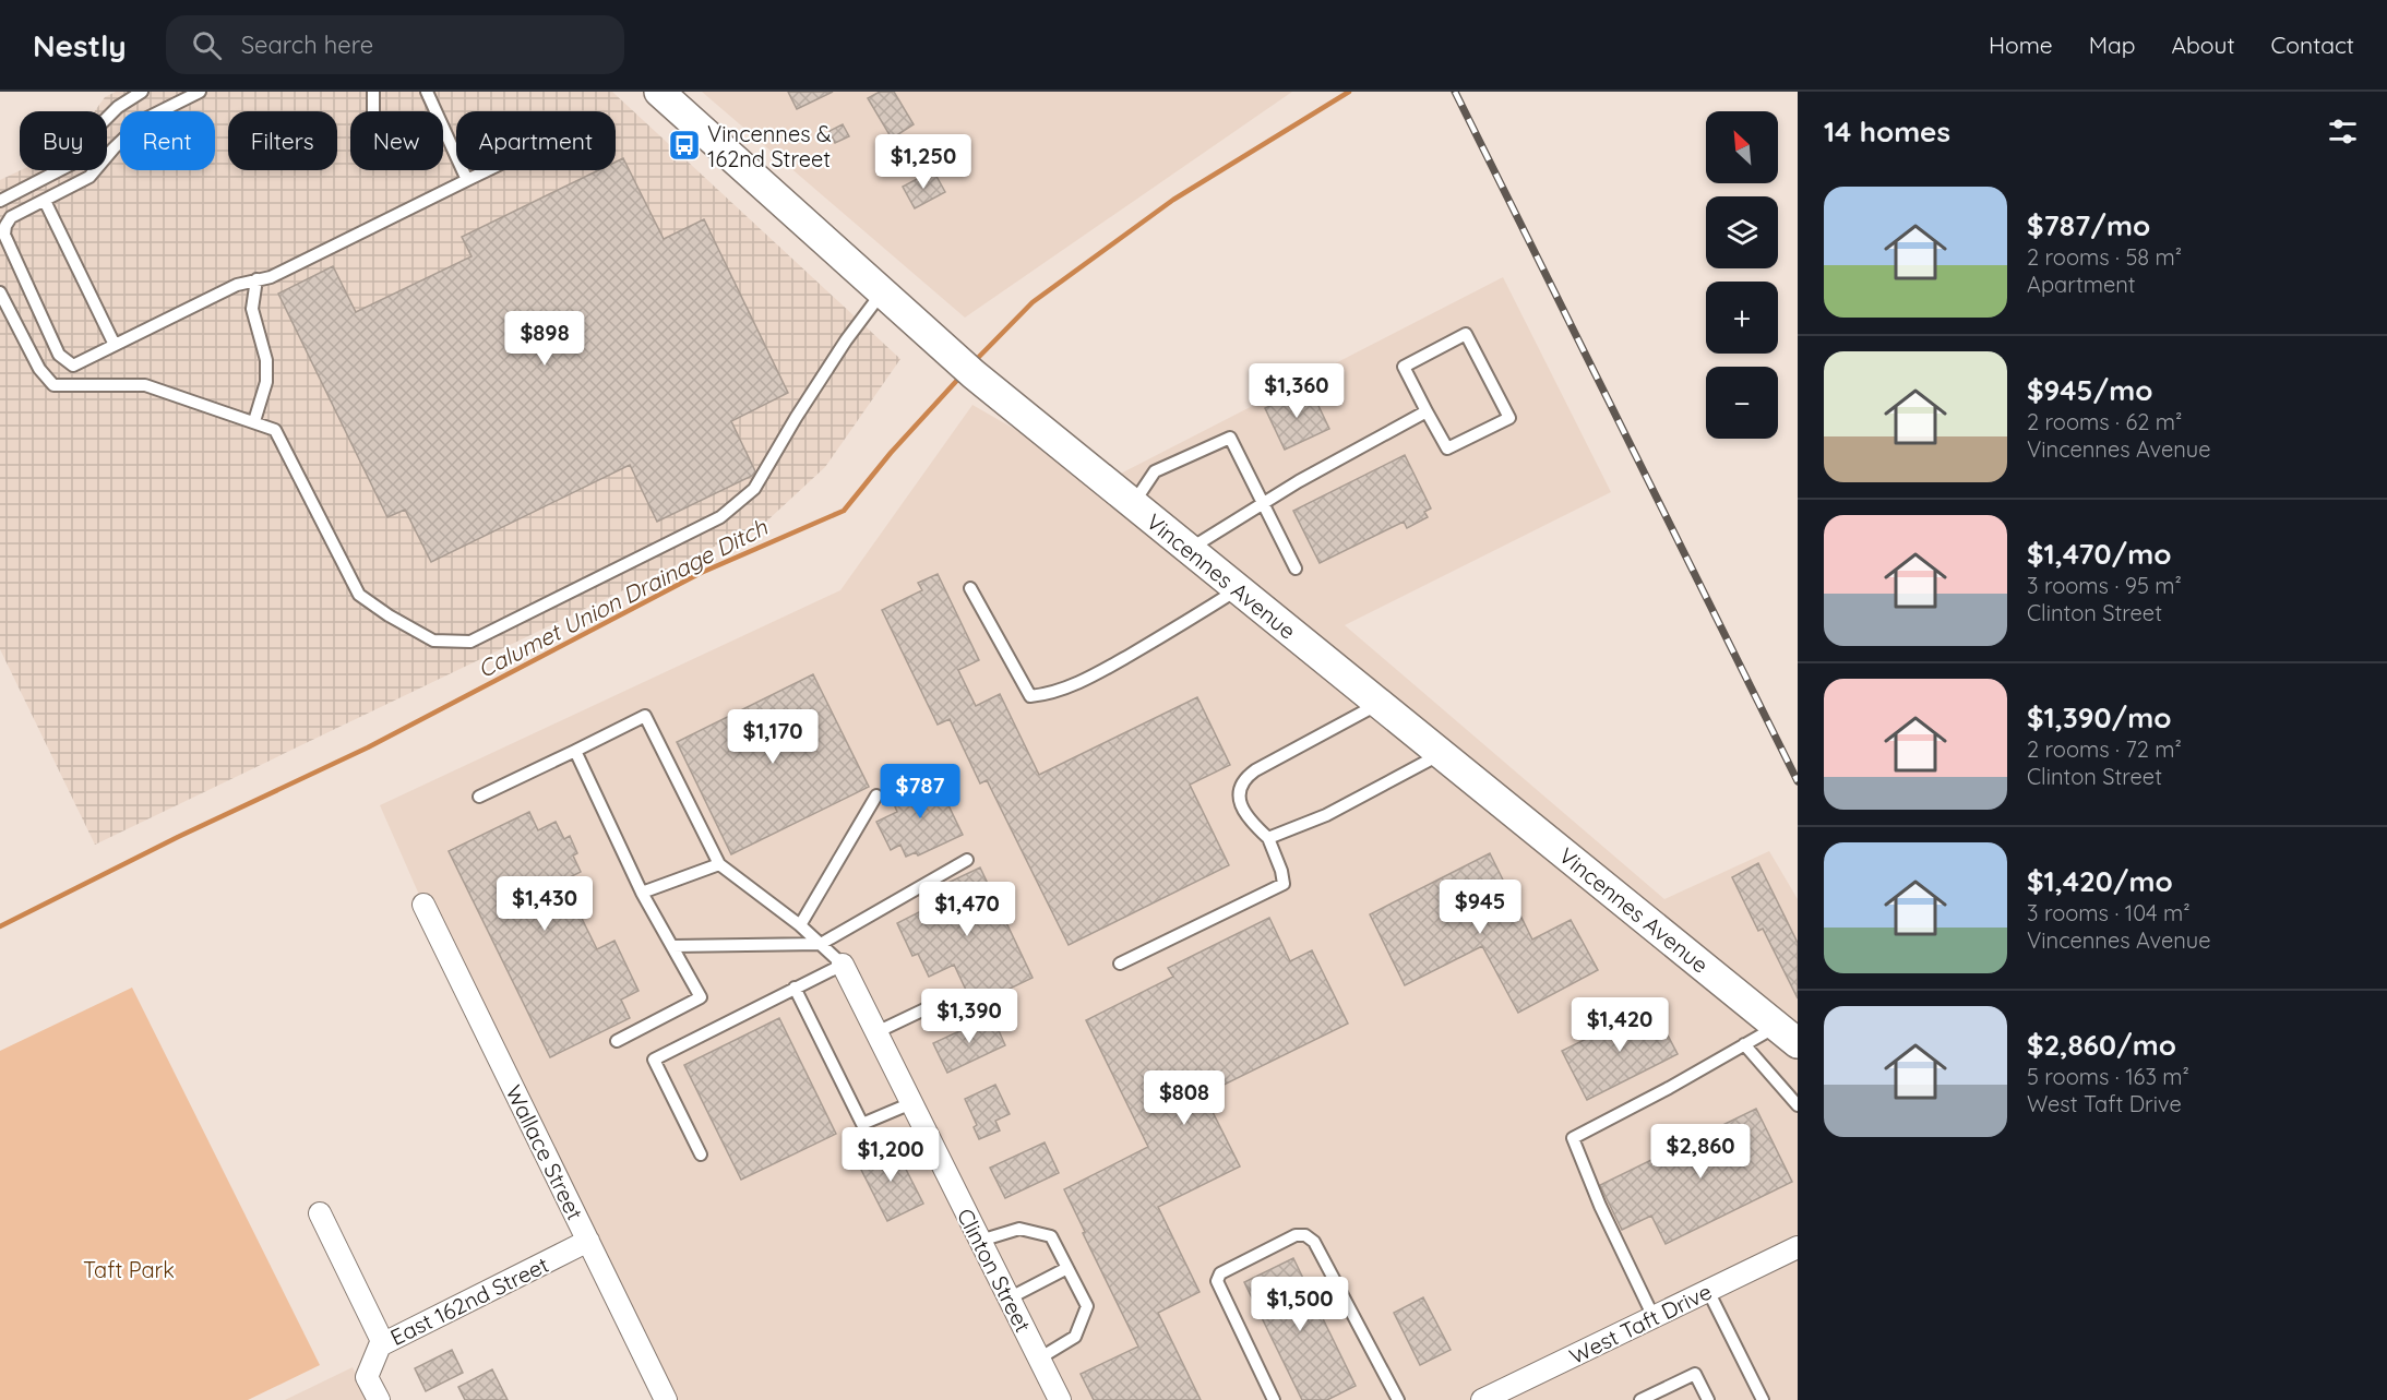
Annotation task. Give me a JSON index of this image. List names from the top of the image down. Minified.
{"streets":{"street":["Vincennes Avenue","Wallace Street","Clinton Street","East 162nd Street","West Taft Drive"]},"crossings":[["Wallace Street","East 162nd Street"]],"water":["Calumet Union Drainage Ditch"],"parks":["Taft Park"],"places":{"bus stop":["Vincennes & 162nd Street"]},"north":"top left","page":{"header":"Nestly","search":"Search here","nav":["Home","Map","About","Contact"],"heading":"14 homes","map_buttons":["+","−"],"chip":["Buy","Rent","Filters","New","Apartment"],"price":["$1,250","$898","$1,360","$1,170","$787","$1,430","$945","$1,470","$1,390","$1,420","$808","$2,860","$1,200","$1,500"],"list":[{"name":"$787/mo","note":"2 rooms · 58 m² · Apartment"},{"name":"$945/mo","note":"2 rooms · 62 m² · Vincennes Avenue"},{"name":"$1,470/mo","note":"3 rooms · 95 m² · Clinton Street"},{"name":"$1,390/mo","note":"2 rooms · 72 m² · Clinton Street"},{"name":"$1,420/mo","note":"3 rooms · 104 m² · Vincennes Avenue"},{"name":"$2,860/mo","note":"5 rooms · 163 m² · West Taft Drive"}]}}
